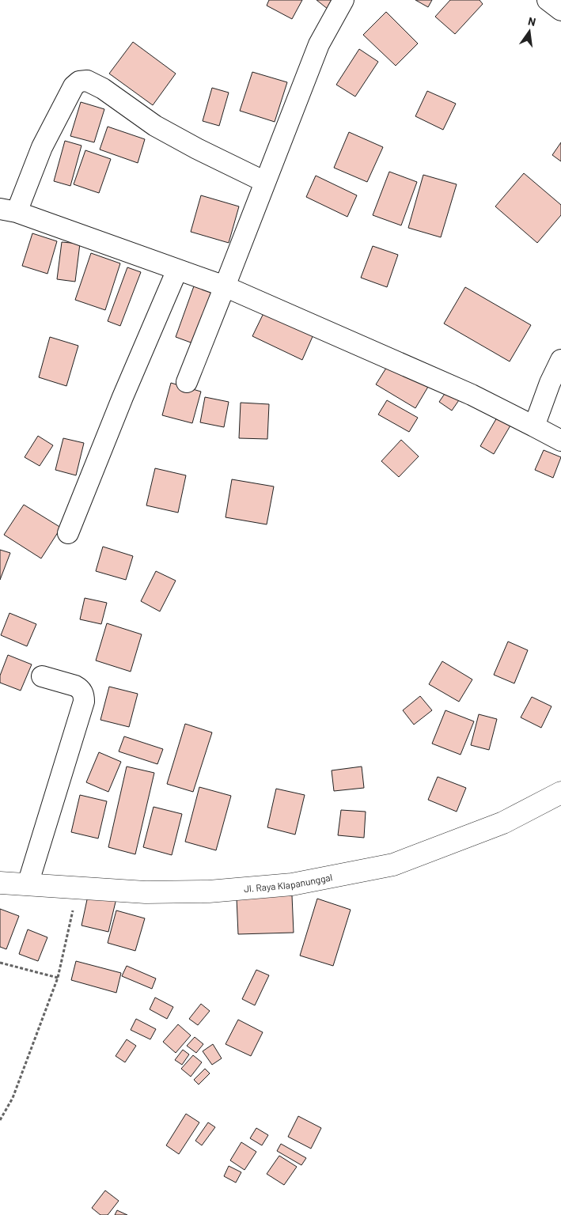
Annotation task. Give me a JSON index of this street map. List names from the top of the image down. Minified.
{"streets":{"street":["Jl. Raya Klapanunggal"]},"north":"top"}
